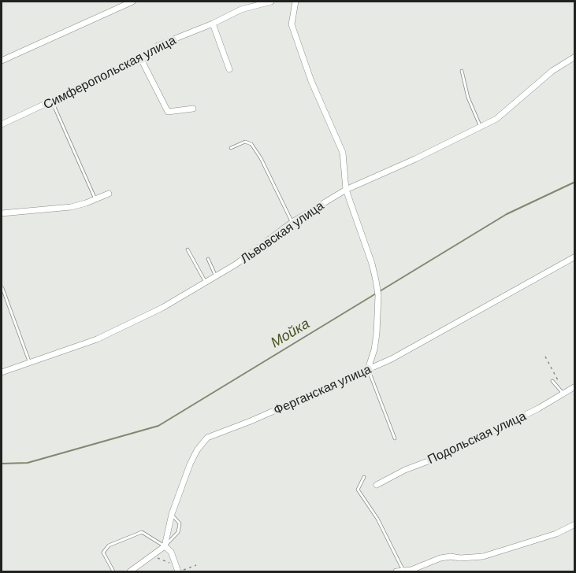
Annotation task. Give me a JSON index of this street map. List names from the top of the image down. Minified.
{"streets":{"street":["Симферопольская улица","Львовская улица","Ферганская улица","Подольская улица"]},"water":["Мойка"]}
